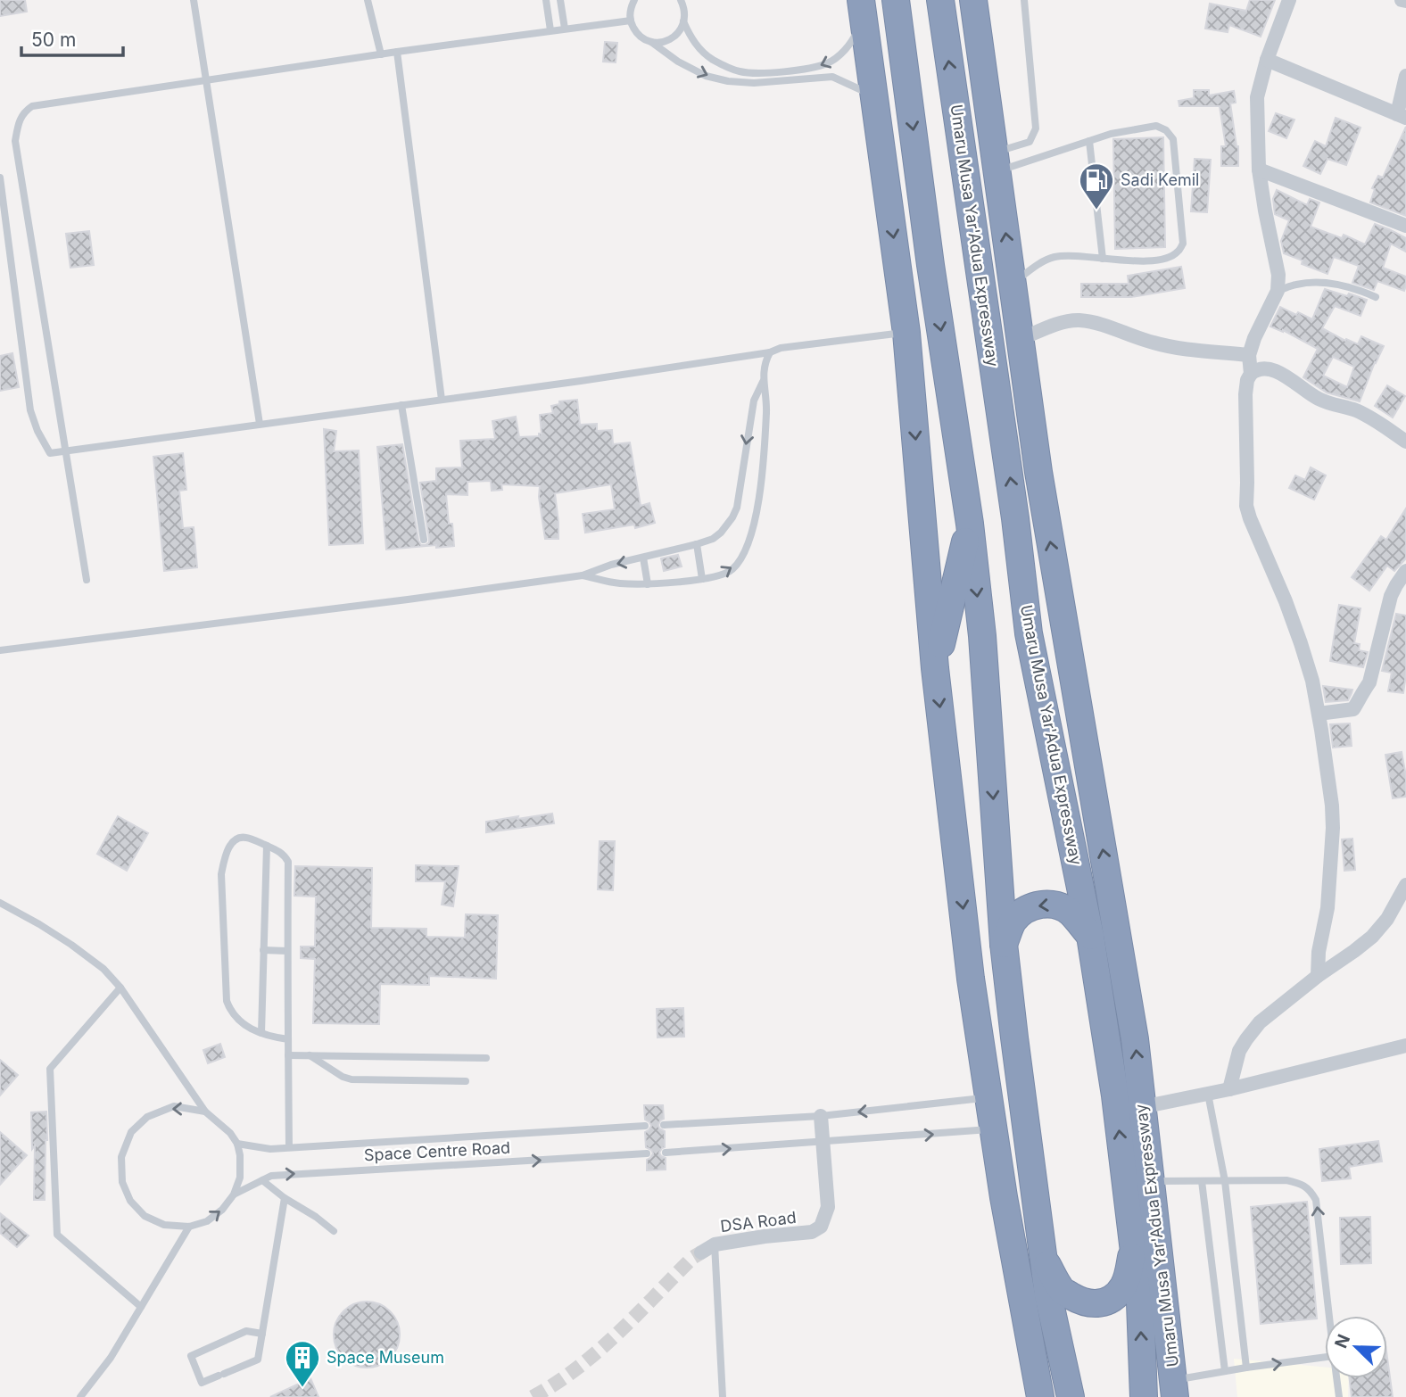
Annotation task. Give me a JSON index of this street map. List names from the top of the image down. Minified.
{"streets":{"highway":["Umaru Musa Yar'Adua Expressway"],"street":["DSA Road"],"lane":["Space Centre Road"]},"places":{"fuel station":["Sadi Kemil"],"building":["Space Museum"]},"scale_bar":"50 m","north":"top left"}
